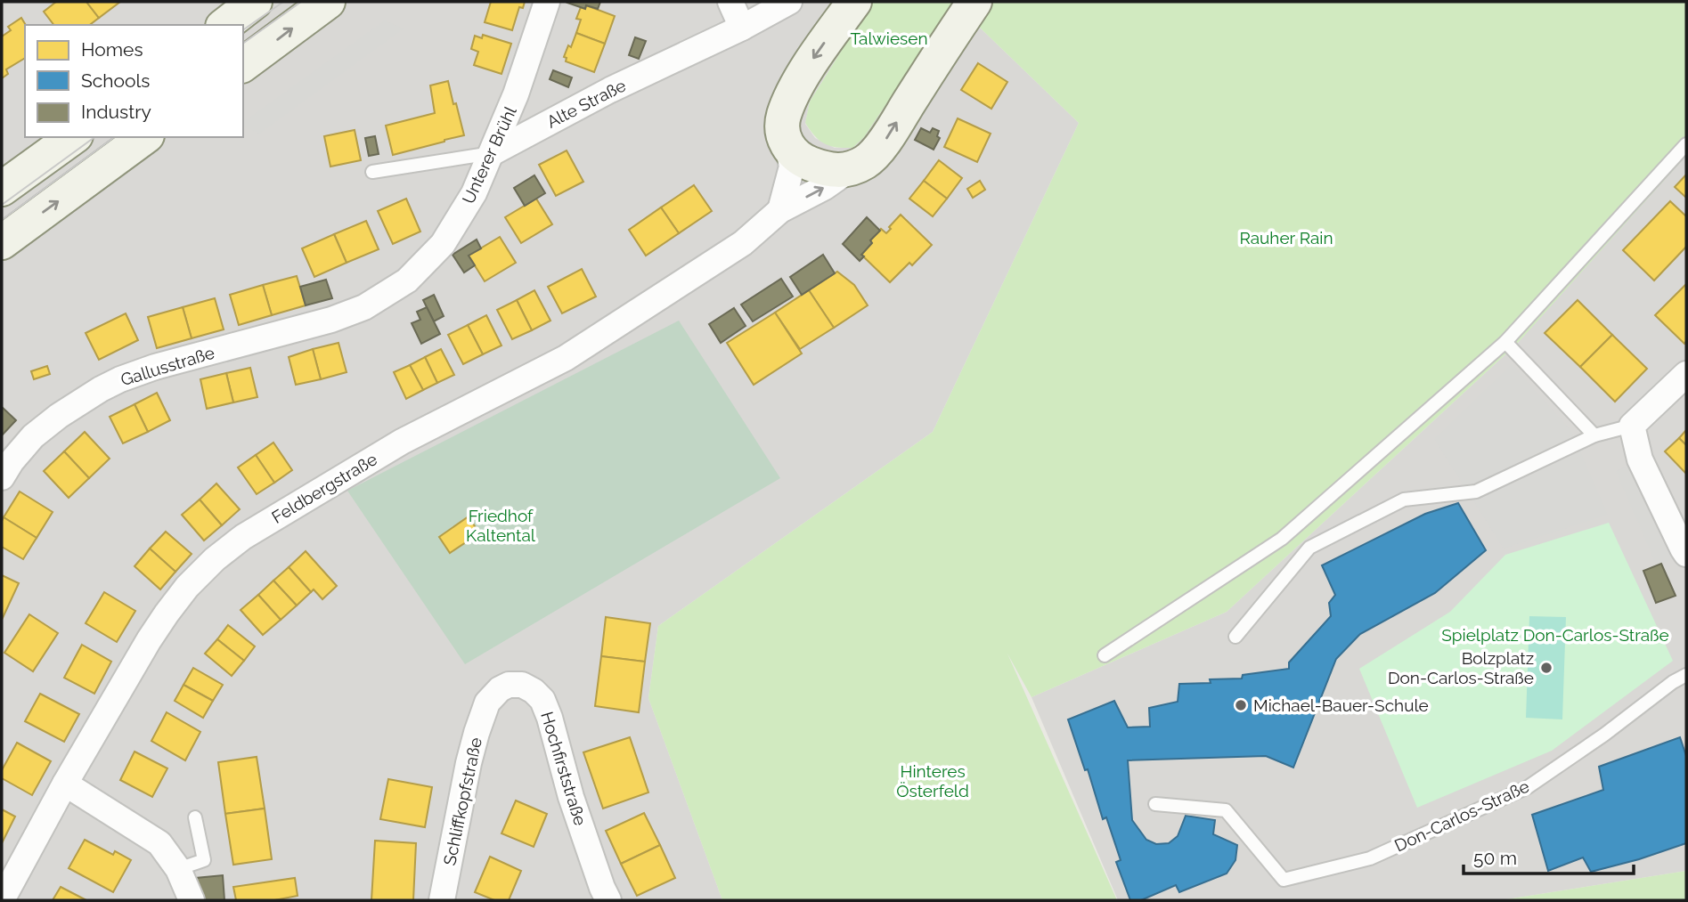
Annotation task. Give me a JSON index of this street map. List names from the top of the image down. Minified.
{"streets":{"street":["Alte Straße","Unterer Brühl","Gallusstraße","Feldbergstraße","Hochfirststraße","Schliffkopfstraße"],"lane":["Don-Carlos-Straße"]},"crossings":[["Alte Straße","Unterer Brühl"],["Unterer Brühl","Gallusstraße"],["Hochfirststraße","Schliffkopfstraße"]],"parks":["Talwiesen","Rauher Rain","Friedhof Kaltental","Spielplatz Don-Carlos-Straße","Hinteres Österfeld"],"places":["Bolzplatz Don-Carlos-Straße","Michael-Bauer-Schule"],"legend":["Homes","Schools","Industry"],"scale_bar":"50 m"}
